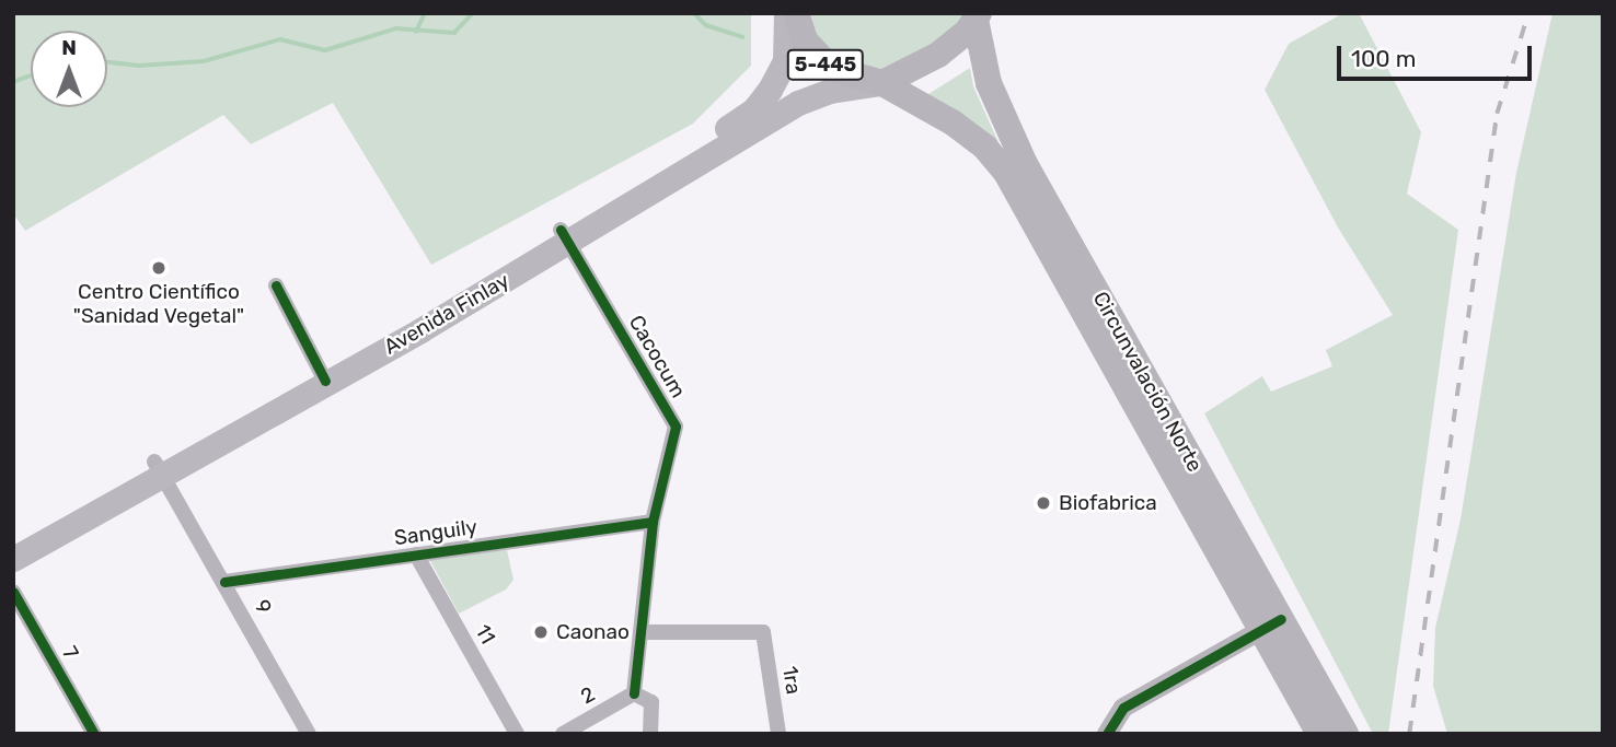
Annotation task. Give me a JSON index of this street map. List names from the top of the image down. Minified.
{"streets":{"highway":["5-445","Circunvalación Norte"],"main road":["Avenida Finlay"],"street":["Cacocum","Sanguily","9","11","7","1ra","2"]},"crossings":[["5-445","Avenida Finlay"],["5-445","Circunvalación Norte"],["Avenida Finlay","Cacocum"],["Avenida Finlay","Circunvalación Norte"],["Avenida Finlay","9"],["Cacocum","Sanguily"],["Cacocum","1ra"],["Cacocum","2"],["Sanguily","9"],["Sanguily","11"]],"places":["Centro Científico \"Sanidad Vegetal\"","Biofabrica","Caonao"],"scale_bar":"100 m","north":"top"}
